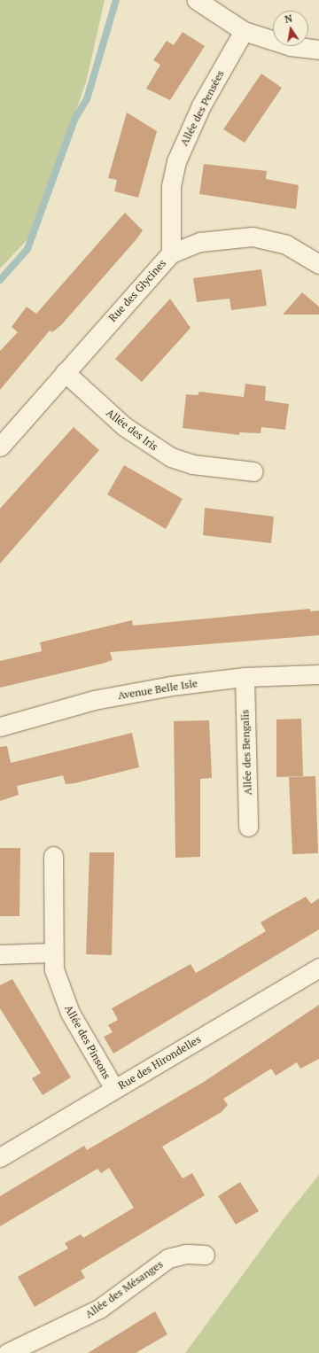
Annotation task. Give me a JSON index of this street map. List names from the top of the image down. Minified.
{"streets":{"street":["Allée des Pensées","Rue des Glycines","Allée des Iris","Avenue Belle Isle","Allée des Bengalis","Allée des Pinsons","Rue des Hirondelles","Allée des Mésanges"]},"crossings":[["Allée des Pensées","Rue des Glycines"],["Rue des Glycines","Allée des Iris"],["Avenue Belle Isle","Allée des Bengalis"],["Allée des Pinsons","Rue des Hirondelles"]],"north":"top"}
